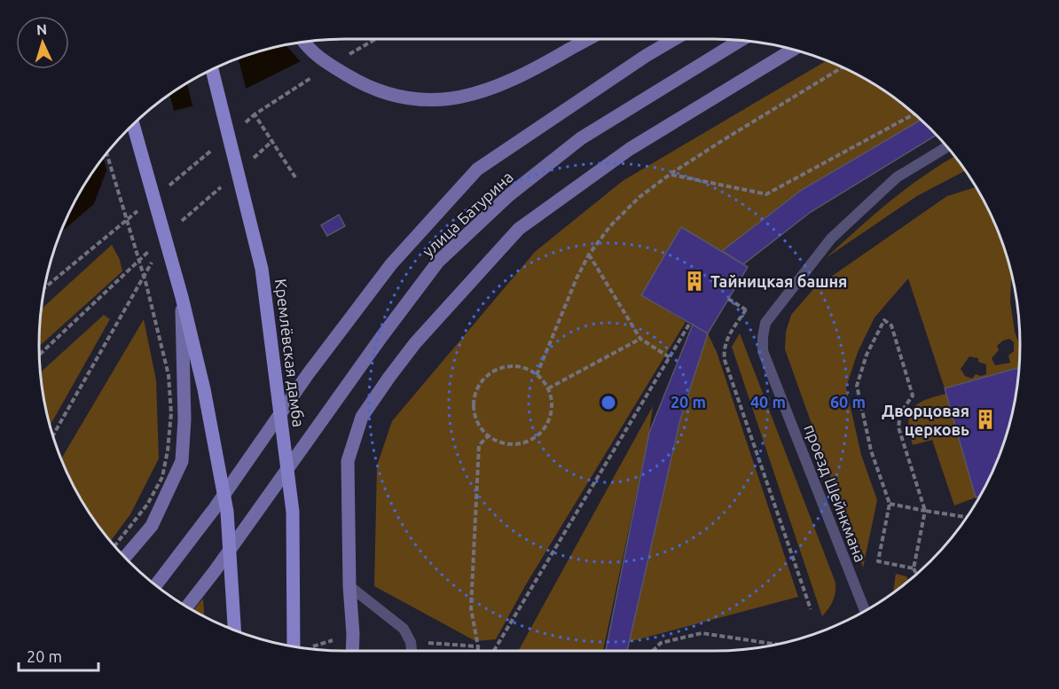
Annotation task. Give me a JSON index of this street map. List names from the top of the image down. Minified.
{"streets":{"main road":["улица Батурина","Кремлёвская дамба"],"lane":["проезд Шейнкмана"]},"places":{"building":["Тайницкая башня","Дворцовая церковь"]},"scale_bar":"20 m","north":"top","rings":["20 m","40 m","60 m"]}
